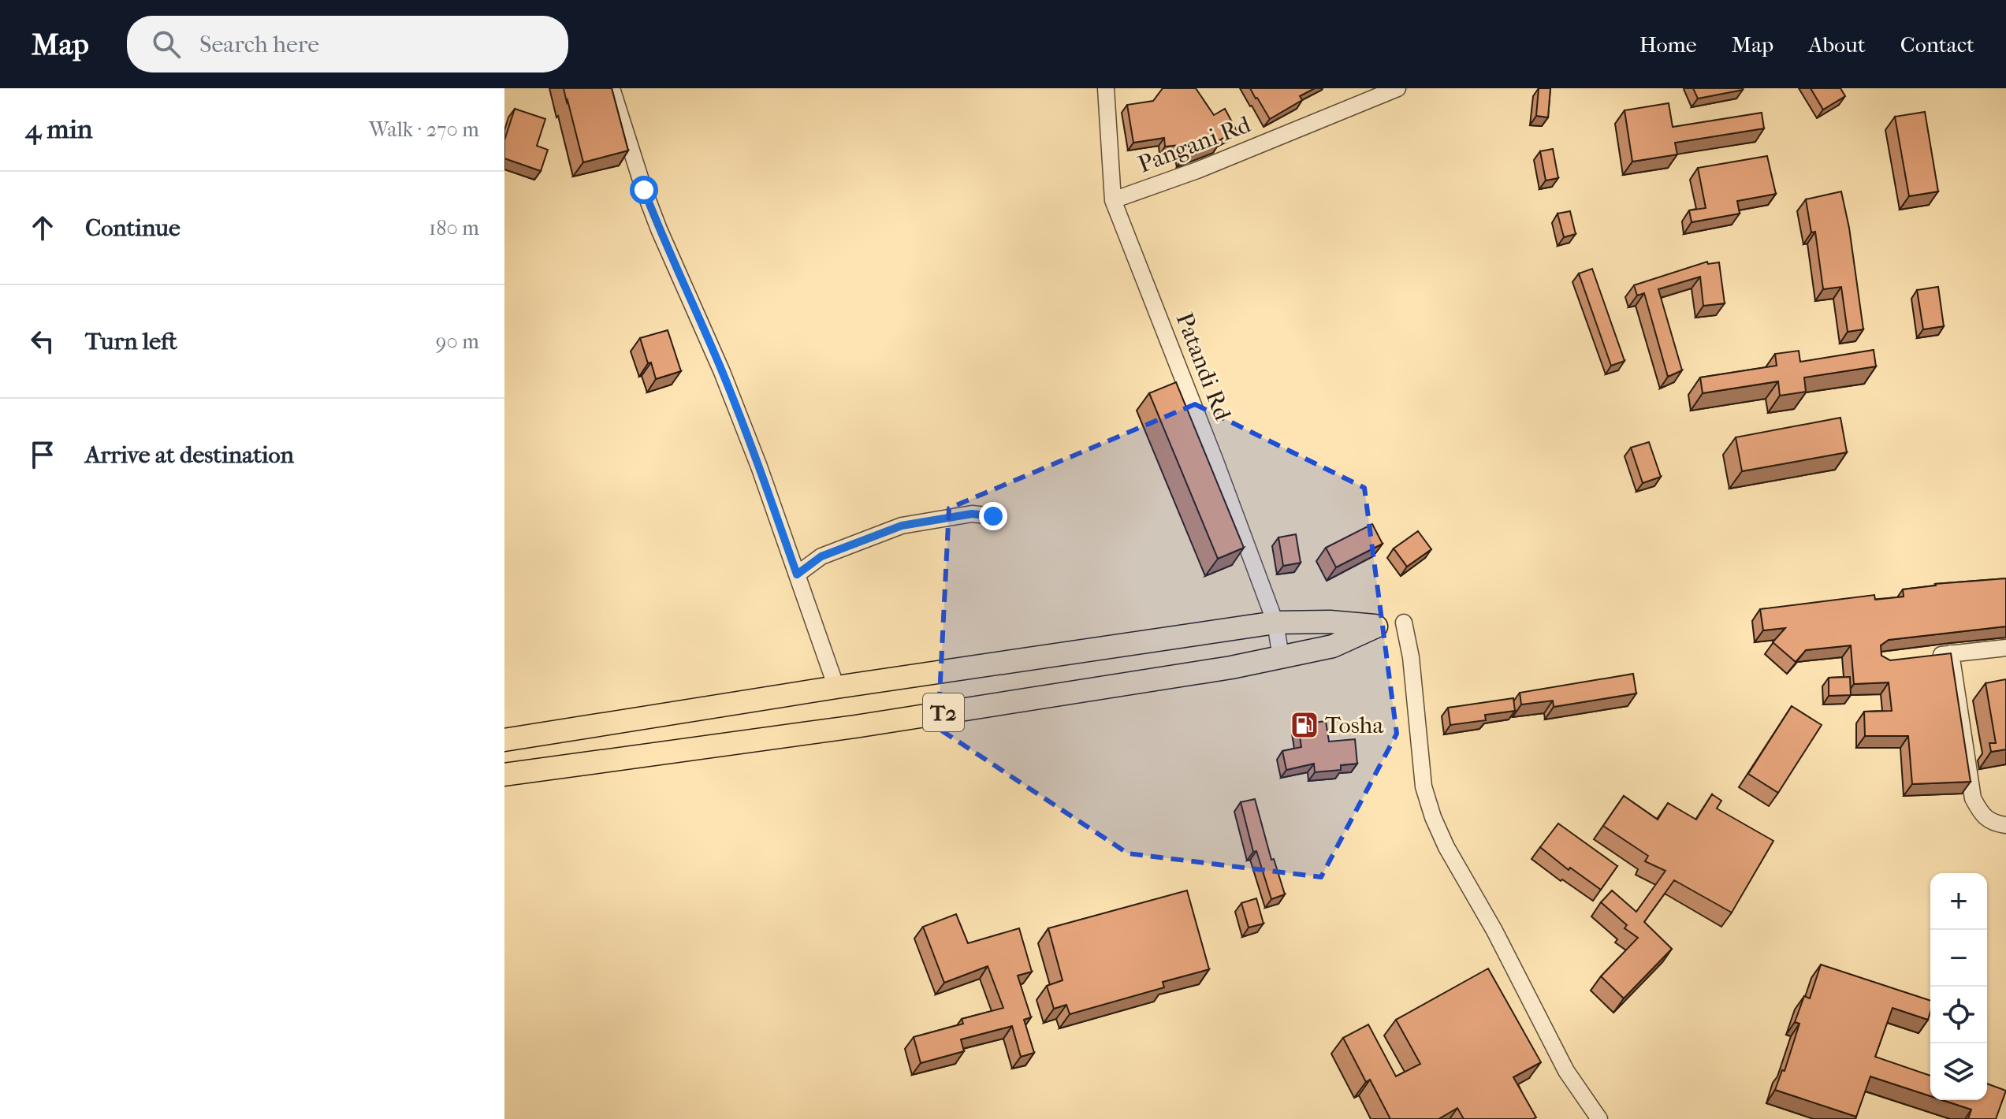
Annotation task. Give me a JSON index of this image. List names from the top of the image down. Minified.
{"streets":{"highway":["T2"],"street":["Pangani Rd","Patandi Rd"]},"crossings":[["Pangani Rd","Patandi Rd"],["Patandi Rd","T2"]],"places":{"fuel station":["Tosha"]},"page":{"header":"Map","search":"Search here","nav":["Home","Map","About","Contact"],"heading":["4 min","Walk · 270 m"],"list":[["Continue","180 m"],["Turn left","90 m"],"Arrive at destination"],"map_buttons":["+","−"]}}
